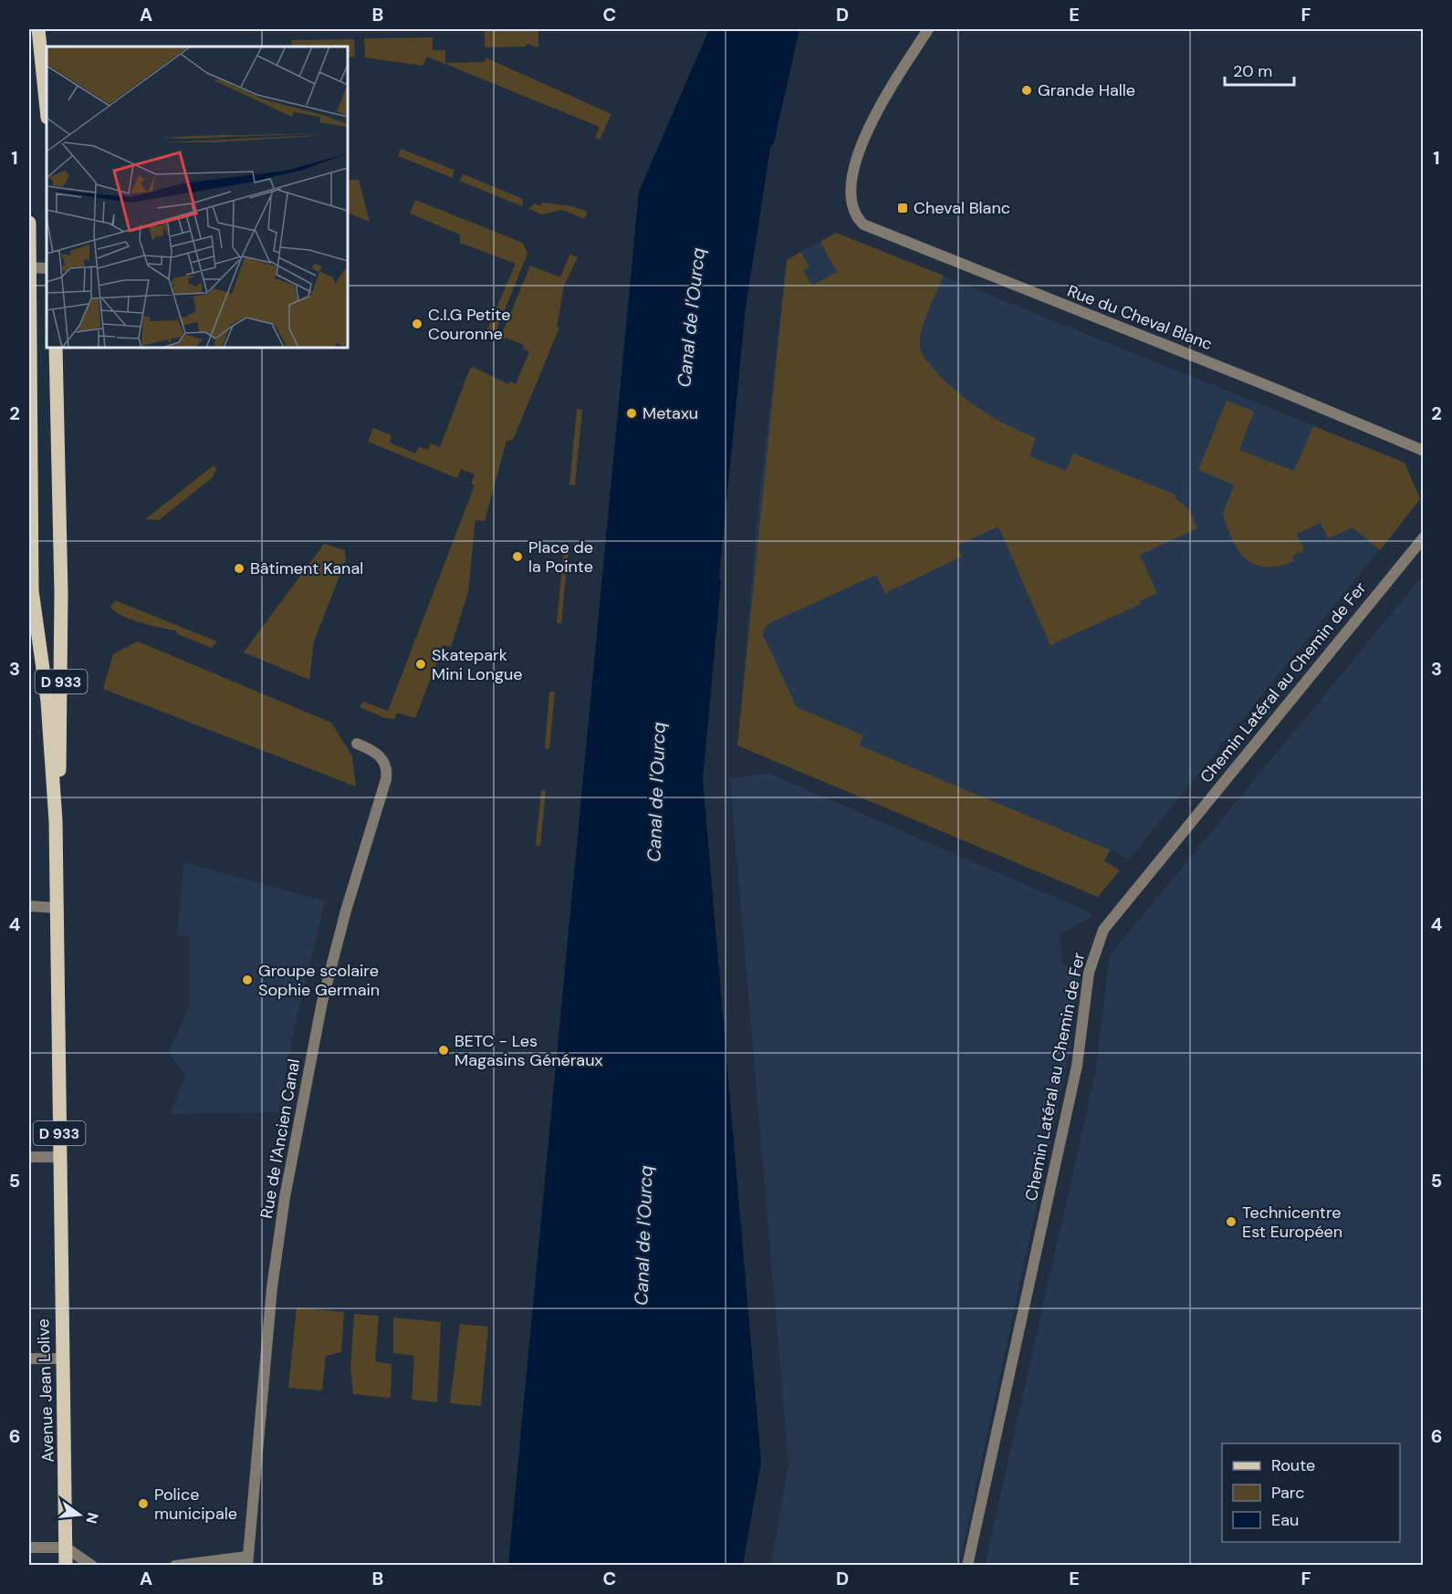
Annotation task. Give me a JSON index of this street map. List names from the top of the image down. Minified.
{"streets":{"main road":["D 933","Avenue Jean Lolive"],"street":["Rue du Cheval Blanc","Chemin Latéral au Chemin de Fer","Rue de l'Ancien Canal"]},"water":["Canal de l'Ourcq"],"places":{"other":["Grande Halle","C.I.G Petite Couronne","Metaxu","Place de la Pointe","Bâtiment Kanal","Skatepark Mini Longue","Groupe scolaire Sophie Germain","BETC - Les Magasins Généraux","Technicentre Est Européen","Police municipale"],"transit":["Cheval Blanc"]},"legend":["Route","Parc","Eau"],"scale_bar":"20 m","north":"right","grid":{"columns":["A","B","C","D","E","F"],"rows":["1","2","3","4","5","6"]}}
